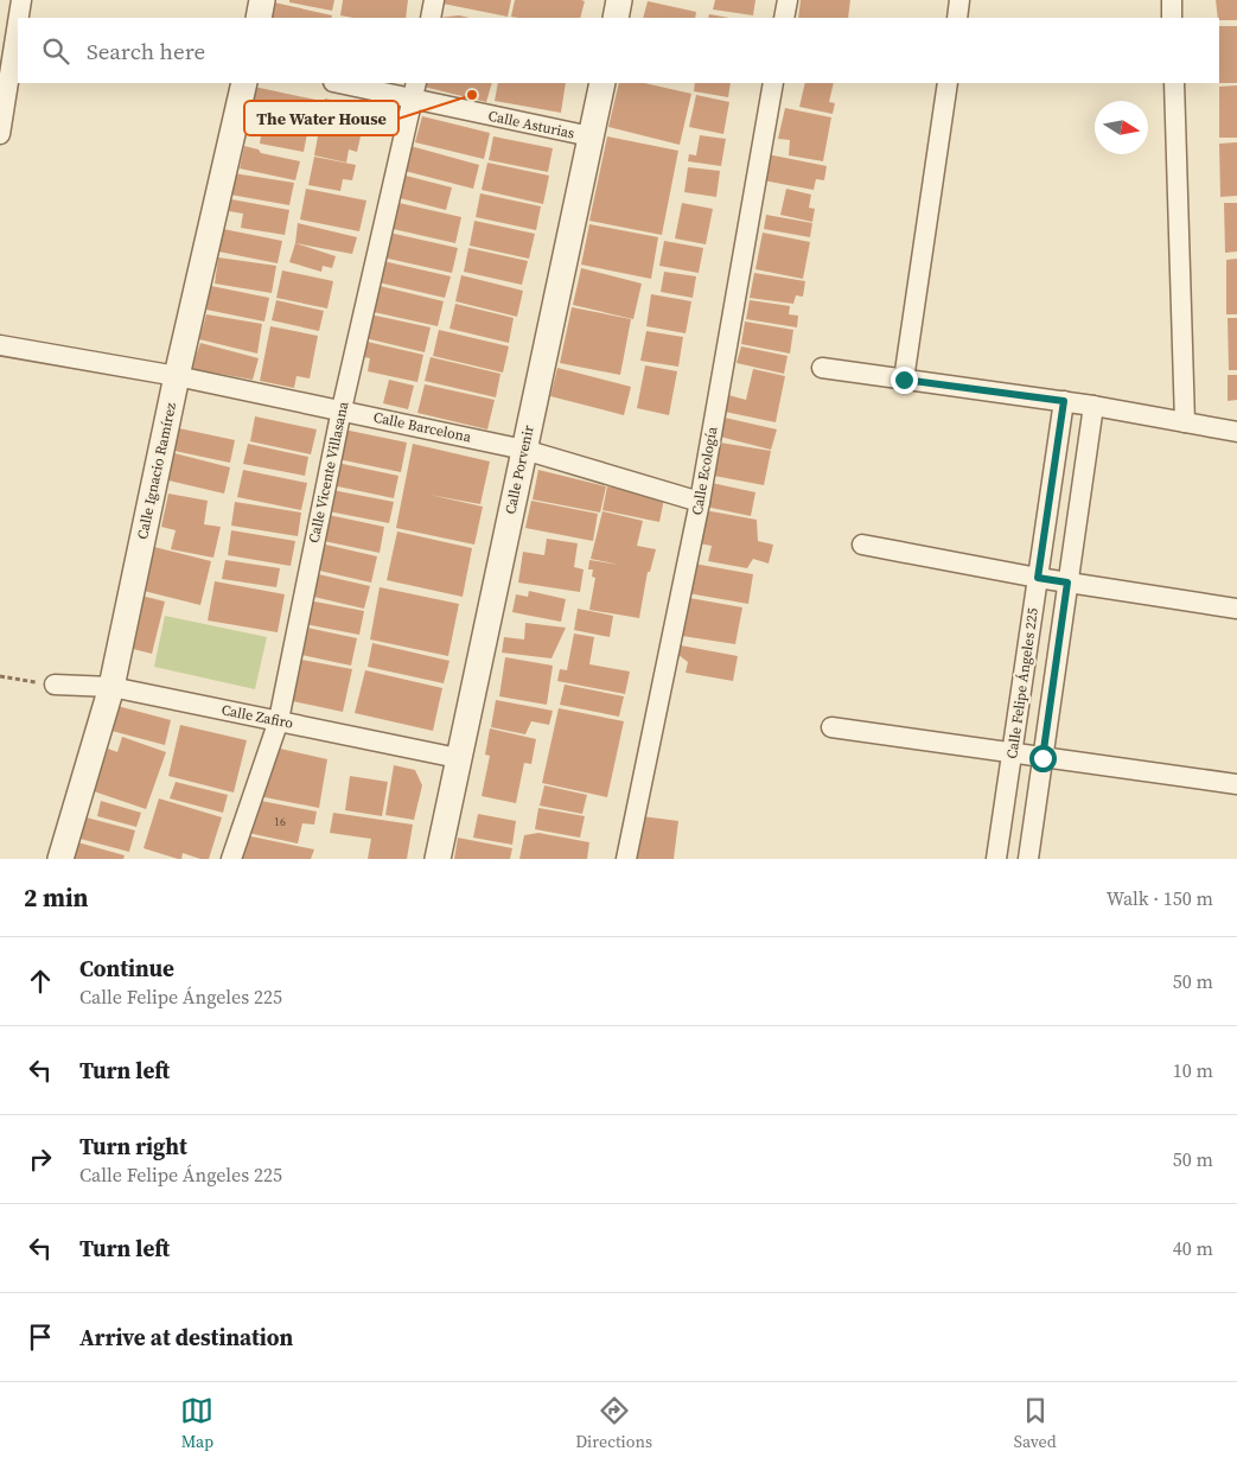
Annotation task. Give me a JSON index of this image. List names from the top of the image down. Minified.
{"streets":{"street":["Calle Asturias","Calle Barcelona","Calle Porvenir","Calle Ignacio Ramírez","Calle Ecología","Calle Vicente Villasana","Calle Felipe Ángeles 225","Calle Zafiro"]},"crossings":[["Calle Asturias","Calle Porvenir"],["Calle Asturias","Calle Vicente Villasana"],["Calle Barcelona","Calle Porvenir"],["Calle Barcelona","Calle Ignacio Ramírez"],["Calle Barcelona","Calle Ecología"],["Calle Barcelona","Calle Vicente Villasana"],["Calle Porvenir","Calle Zafiro"],["Calle Ignacio Ramírez","Calle Zafiro"],["Calle Vicente Villasana","Calle Zafiro"]],"places":["The Water House"],"house_numbers":["16"],"north":"right","page":{"search":"Search here","heading":["2 min","Walk · 150 m"],"list":[["Continue","Calle Felipe Ángeles 225","50 m"],["Turn left","10 m"],["Turn right","Calle Felipe Ángeles 225","50 m"],["Turn left","40 m"],"Arrive at destination"],"nav":["Map","Directions","Saved"]}}
